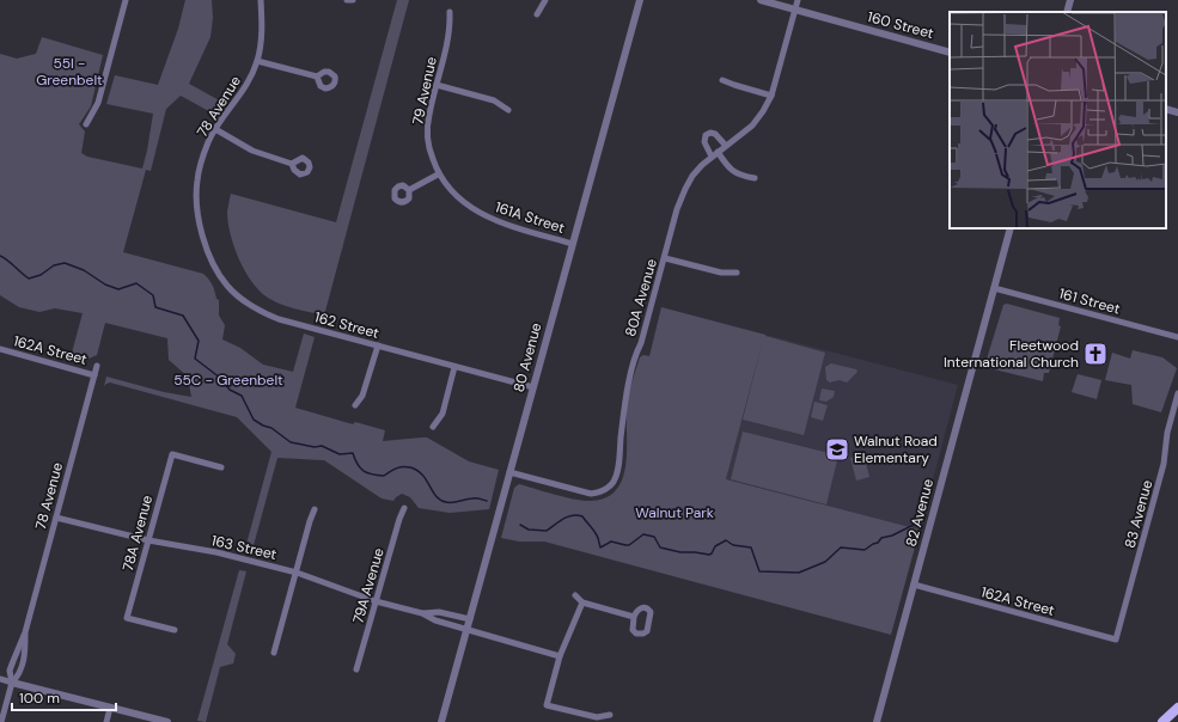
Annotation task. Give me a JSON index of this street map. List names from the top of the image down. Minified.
{"streets":{"street":["160 Street","79 Avenue","78 Avenue","161A Street","80A Avenue","161 Street","162 Street","162A Street","80 Avenue","82 Avenue","83 Avenue","78A Avenue","163 Street","79A Avenue"]},"crossings":[["160 Street","80A Avenue"],["79 Avenue","161A Street"],["78 Avenue","162 Street"],["78 Avenue","162A Street"],["78 Avenue","163 Street"],["161A Street","80 Avenue"],["80A Avenue","80 Avenue"],["161 Street","82 Avenue"],["162 Street","80 Avenue"],["162A Street","82 Avenue"],["162A Street","83 Avenue"],["80 Avenue","163 Street"],["78A Avenue","163 Street"],["163 Street","79A Avenue"]],"parks":["55I - Greenbelt","55C - Greenbelt","Walnut Park"],"places":{"church":["Fleetwood International Church"],"school or university":["Walnut Road Elementary"]},"scale_bar":"100 m"}
